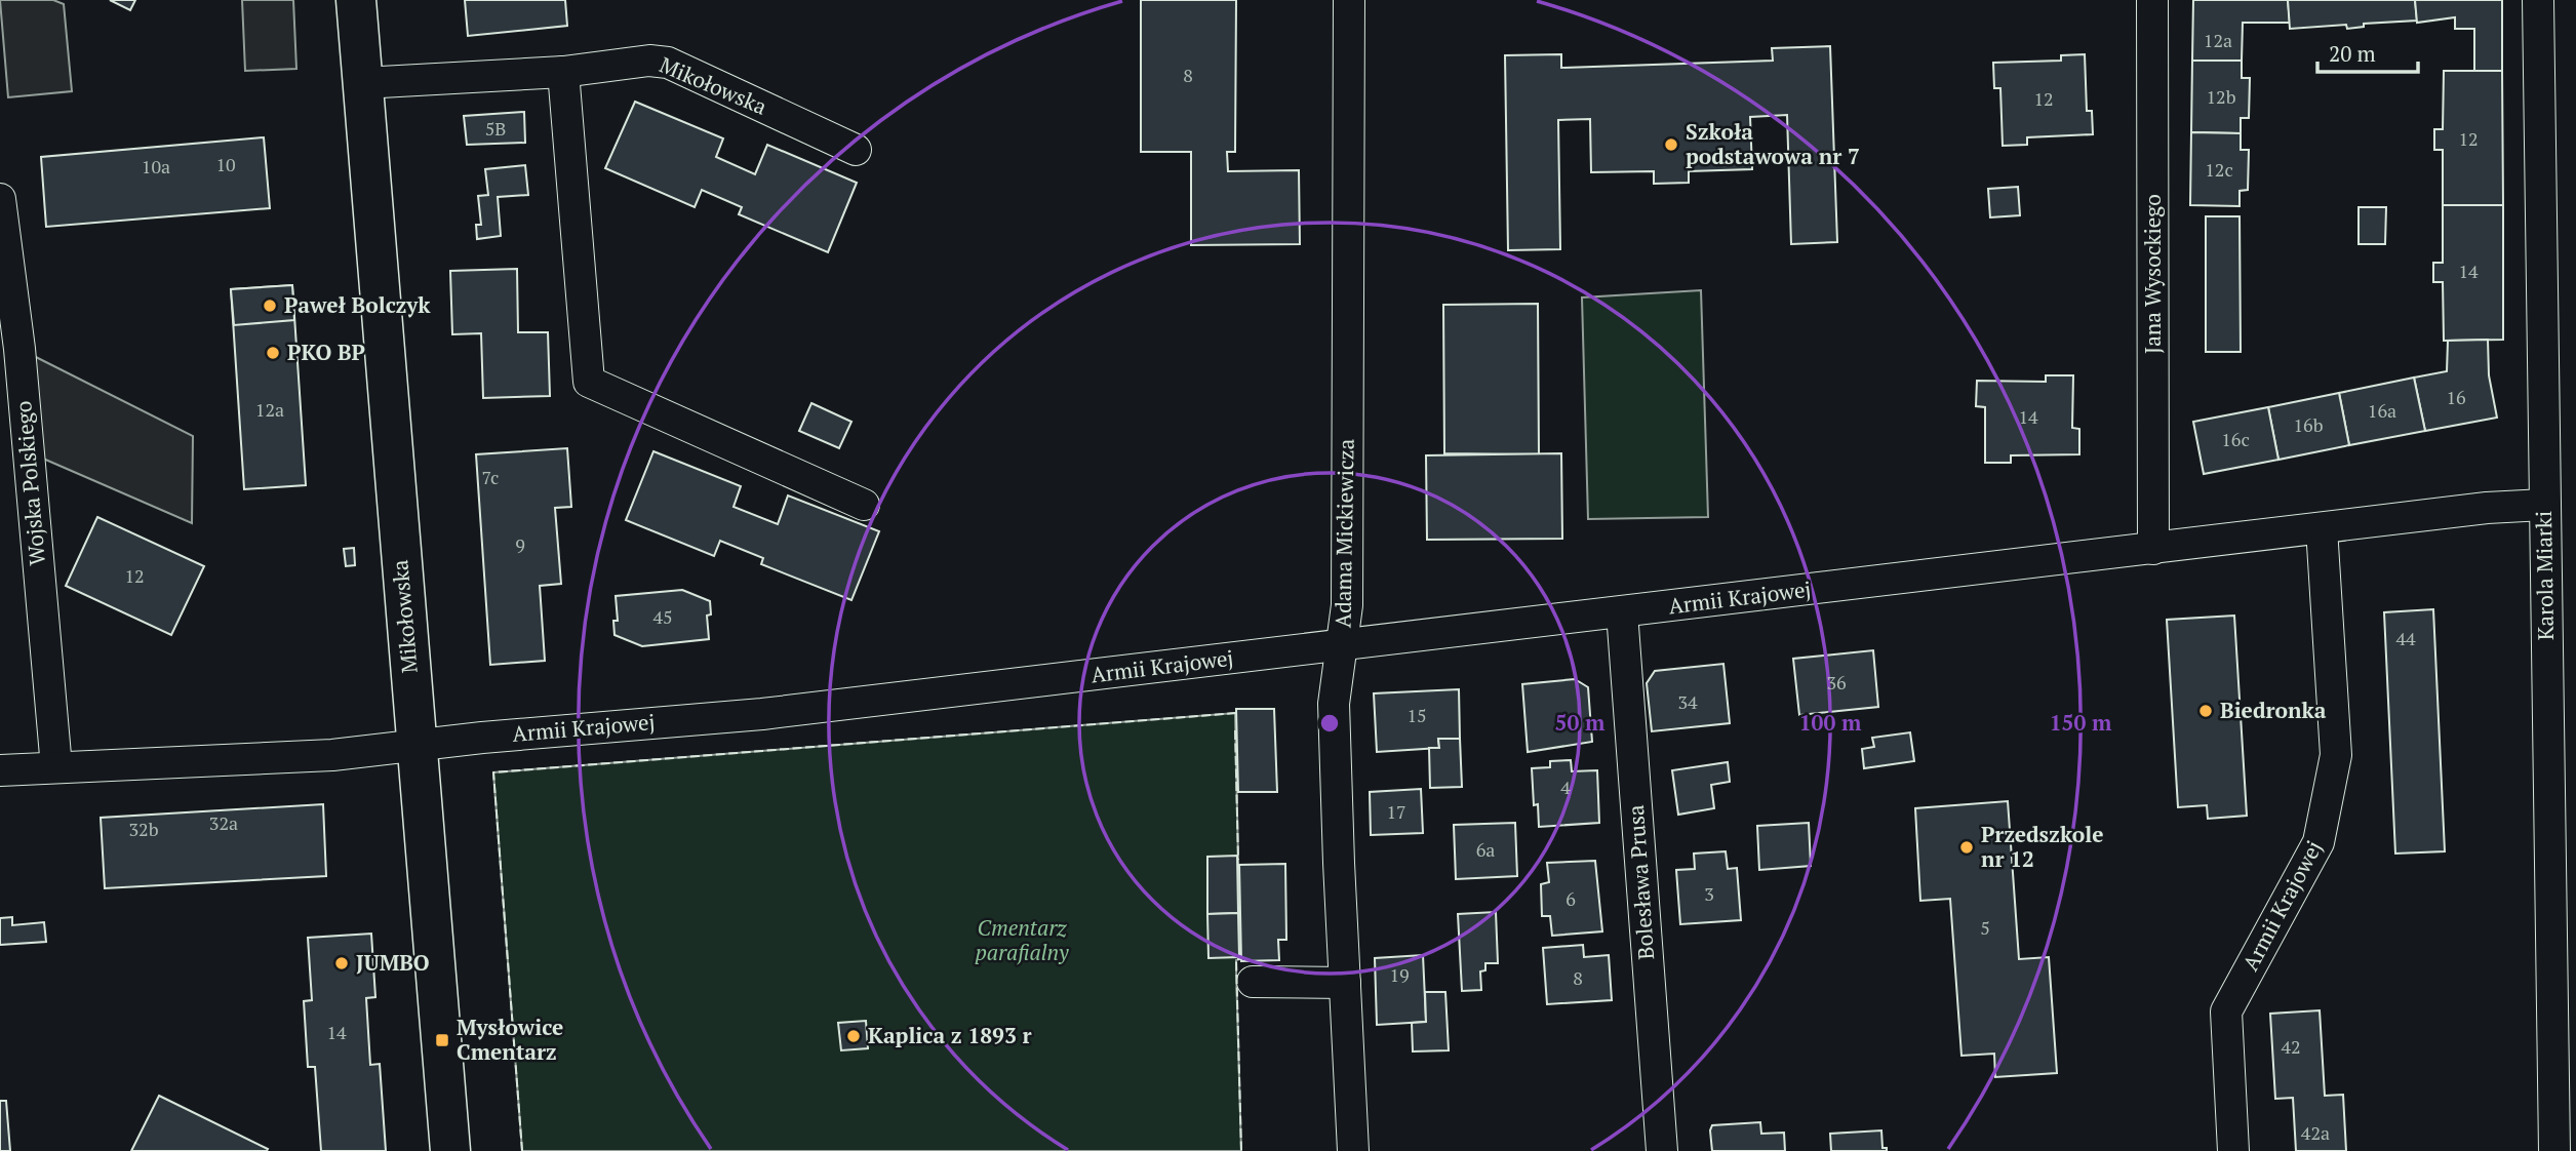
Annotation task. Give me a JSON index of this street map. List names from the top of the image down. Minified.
{"streets":{"street":["Mikołowska","Jana Wysockiego","Wojska Polskiego","Adama Mickiewicza","Karola Miarki","Armii Krajowej","Bolesława Prusa"]},"crossings":[["Mikołowska","Armii Krajowej"],["Jana Wysockiego","Armii Krajowej"],["Wojska Polskiego","Armii Krajowej"],["Adama Mickiewicza","Armii Krajowej"],["Karola Miarki","Armii Krajowej"],["Armii Krajowej","Bolesława Prusa"]],"parks":["Cmentarz parafialny"],"places":{"other":["Szkoła podstawowa nr 7","Paweł Bolczyk","PKO BP","Biedronka","Przedszkole nr 12","JUMBO","Kaplica z 1893 r"],"transit":["Mysłowice Cmentarz"]},"house_numbers":["12a","8","12b","12","5B","12","10","10a","12c","14","16","12a","16a","14","16b","16c","7c","9","12","45","44","36","34","15","4","17","32a","32b","6a","3","6","5","19","8","14","42","42a"],"scale_bar":"20 m","rings":["50 m","100 m","150 m"]}
